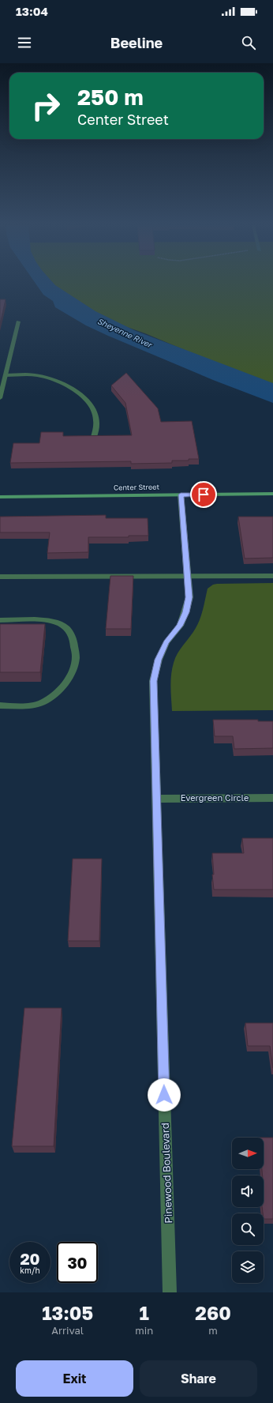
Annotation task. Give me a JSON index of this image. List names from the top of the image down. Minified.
{"streets":{"main road":["Center Street"],"street":["Evergreen Circle","Pinewood Boulevard"]},"crossings":[["Center Street","Pinewood Boulevard"],["Evergreen Circle","Pinewood Boulevard"]],"water":["Sheyenne River"],"north":"right","page":{"status":"13:04","header":"Beeline","turn":["250 m","Center Street"],"speed":"20 km/h","limit":"30","eta":["13:05","Arrival","1","min","260","m"],"buttons":["Exit","Share"]}}
